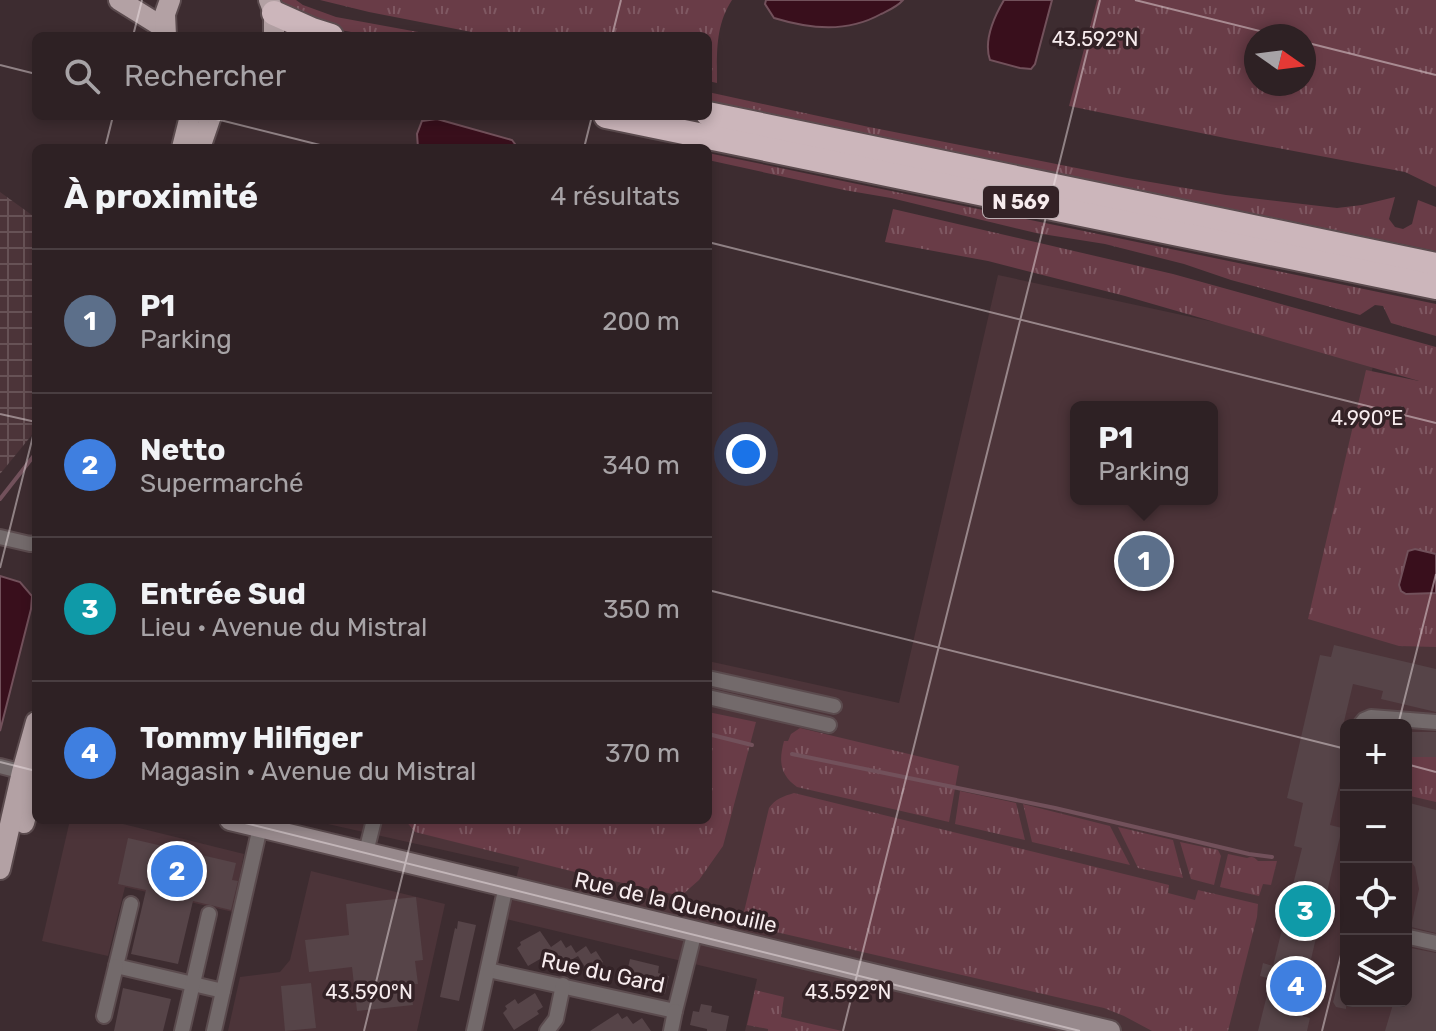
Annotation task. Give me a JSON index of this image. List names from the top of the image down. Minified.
{"streets":{"highway":["N 569"],"street":["Rue de la Quenouille","Rue du Gard"]},"crossings":[["Rue de la Quenouille","Rue du Gard"]],"north":"right","page":{"search":"Rechercher","heading":["À proximité","4 résultats"],"list":[{"mark":"1","name":"P1","note":"Parking","value":"200 m"},{"mark":"2","name":"Netto","note":"Supermarché","value":"340 m"},{"mark":"3","name":"Entrée Sud","note":"Lieu · Avenue du Mistral","value":"350 m"},{"mark":"4","name":"Tommy Hilfiger","note":"Magasin · Avenue du Mistral","value":"370 m"}],"popup":["P1","Parking"],"pins":["1","2","3","4"],"map_buttons":["+","−"]},"coordinates":["43.592°N","4.990°E","43.590°N"]}
